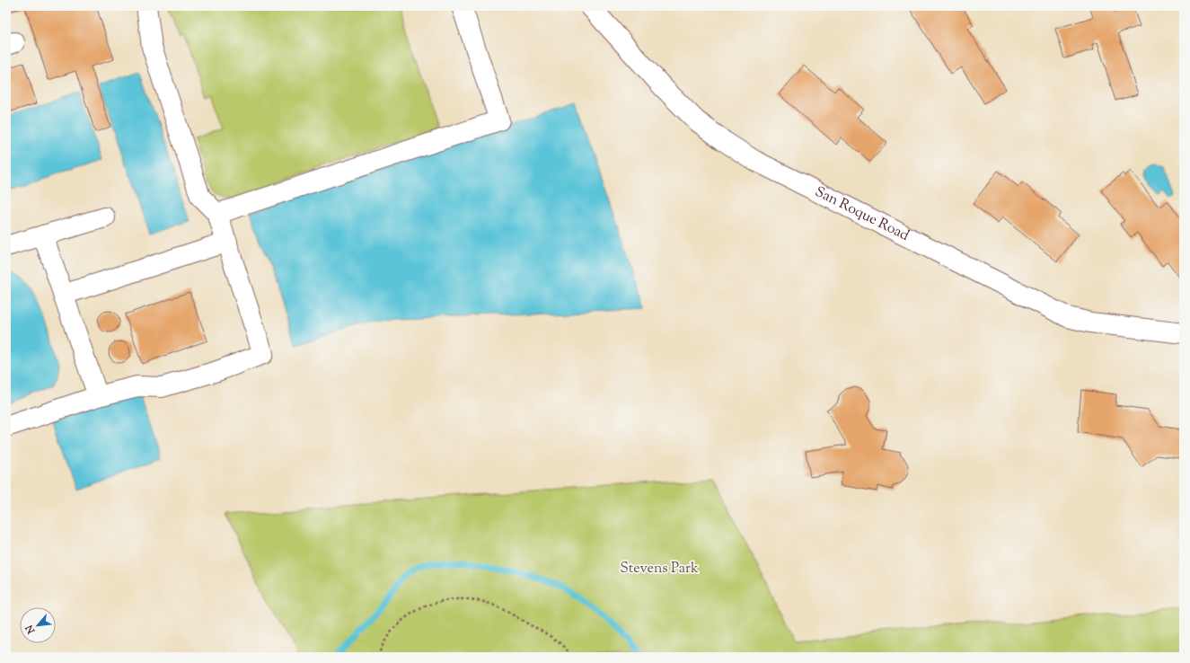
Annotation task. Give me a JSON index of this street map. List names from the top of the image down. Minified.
{"streets":{"street":["San Roque Road"]},"parks":["Stevens Park"],"north":"bottom left"}
